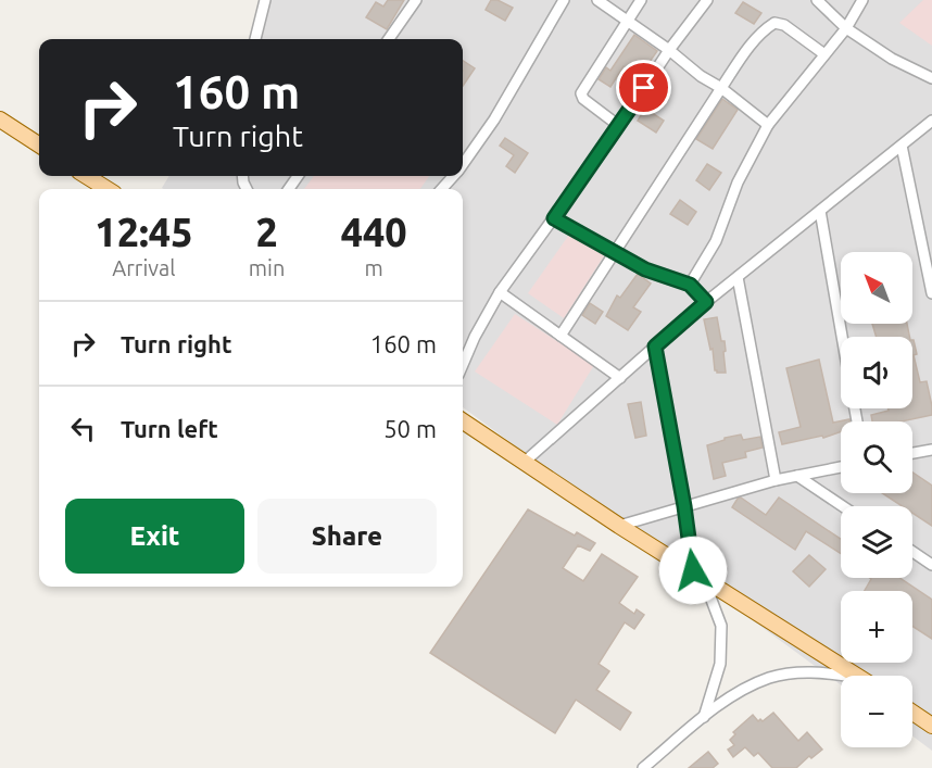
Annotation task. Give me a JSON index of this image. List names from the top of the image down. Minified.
{"north":"top left","page":{"turn":["160 m","Turn right"],"eta":["12:45","Arrival","2","min","440","m"],"map_buttons":["+","−"],"list":[{"name":"Turn right","value":"160 m"},{"name":"Turn left","value":"50 m"}],"buttons":["Exit","Share"]}}
